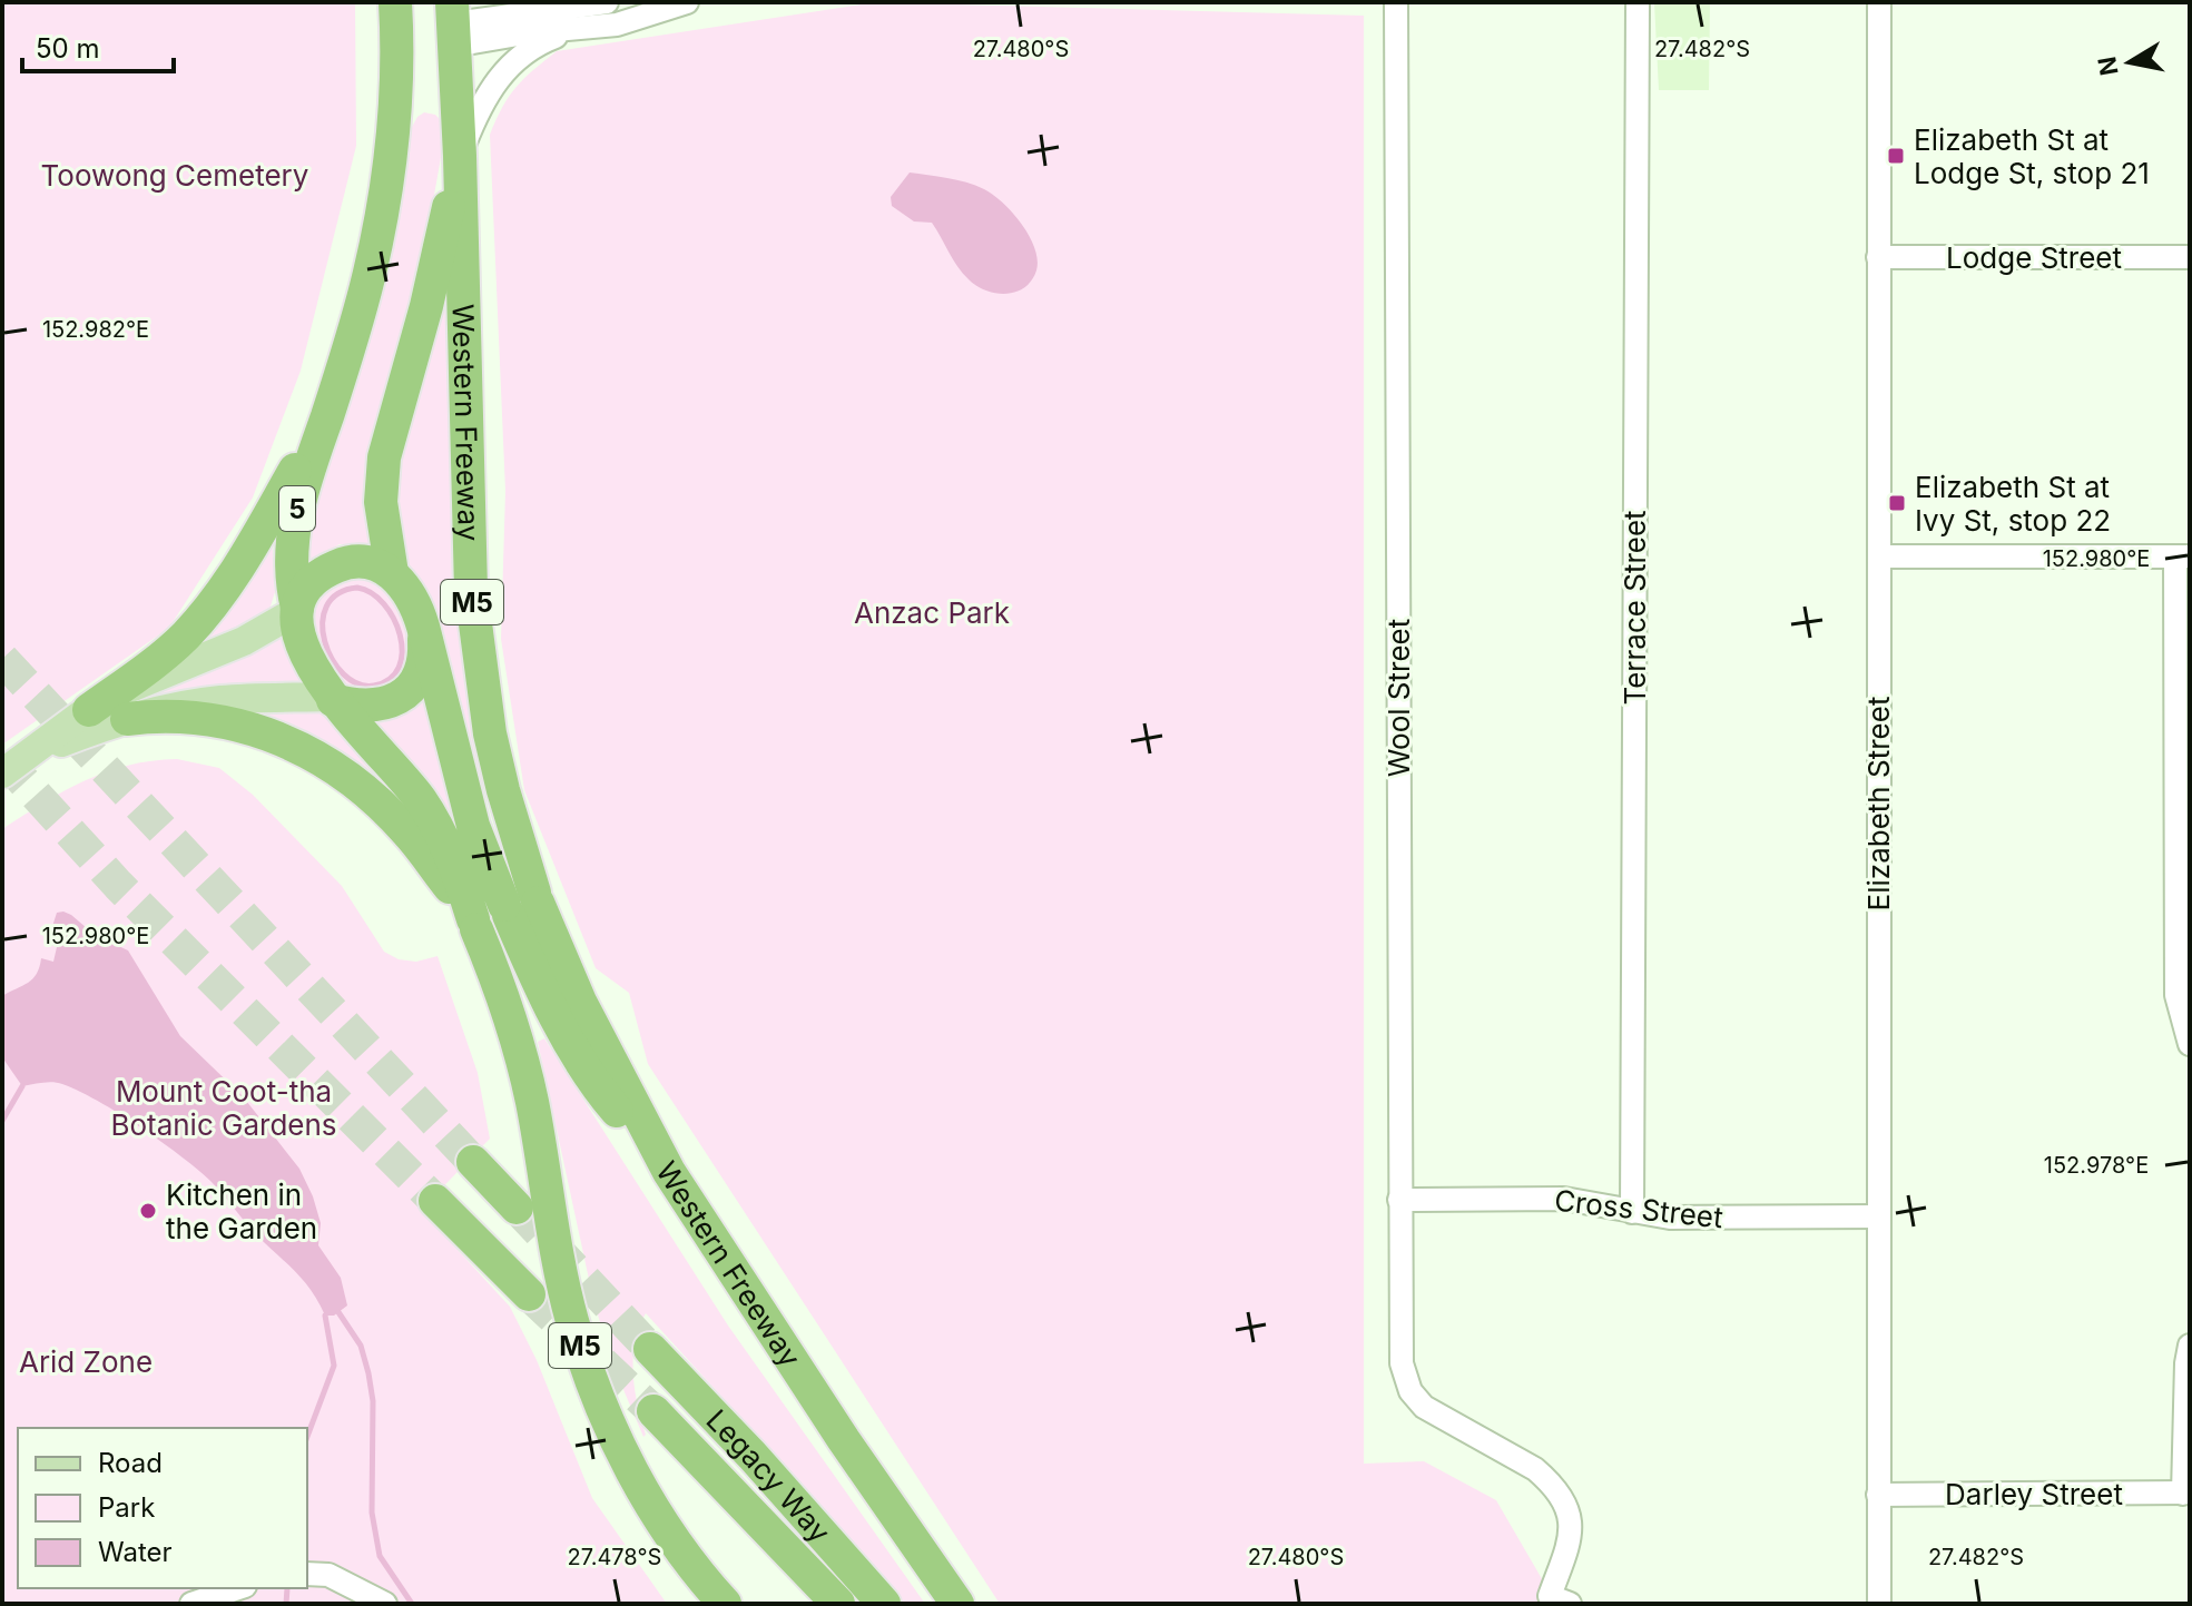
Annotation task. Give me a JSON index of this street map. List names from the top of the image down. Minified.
{"streets":{"highway":["Western Freeway","5","M5","Legacy Way"],"street":["Lodge Street","Terrace Street","Wool Street","Elizabeth Street","Cross Street","Darley Street"]},"crossings":[["Lodge Street","Elizabeth Street"],["5","M5"],["Terrace Street","Cross Street"],["Wool Street","Cross Street"],["Elizabeth Street","Cross Street"],["Elizabeth Street","Darley Street"]],"parks":["Toowong Cemetery","Anzac Park","Mount Coot-tha Botanic Gardens","Arid Zone"],"places":{"transit":["Elizabeth St at Lodge St, stop 21","Elizabeth St at Ivy St, stop 22"],"other":["Kitchen in the Garden"]},"legend":["Road","Park","Water"],"scale_bar":"50 m","north":"left","coordinates":["27.482°S","27.480°S","152.982°E","152.980°E","152.978°E","27.478°S"]}
